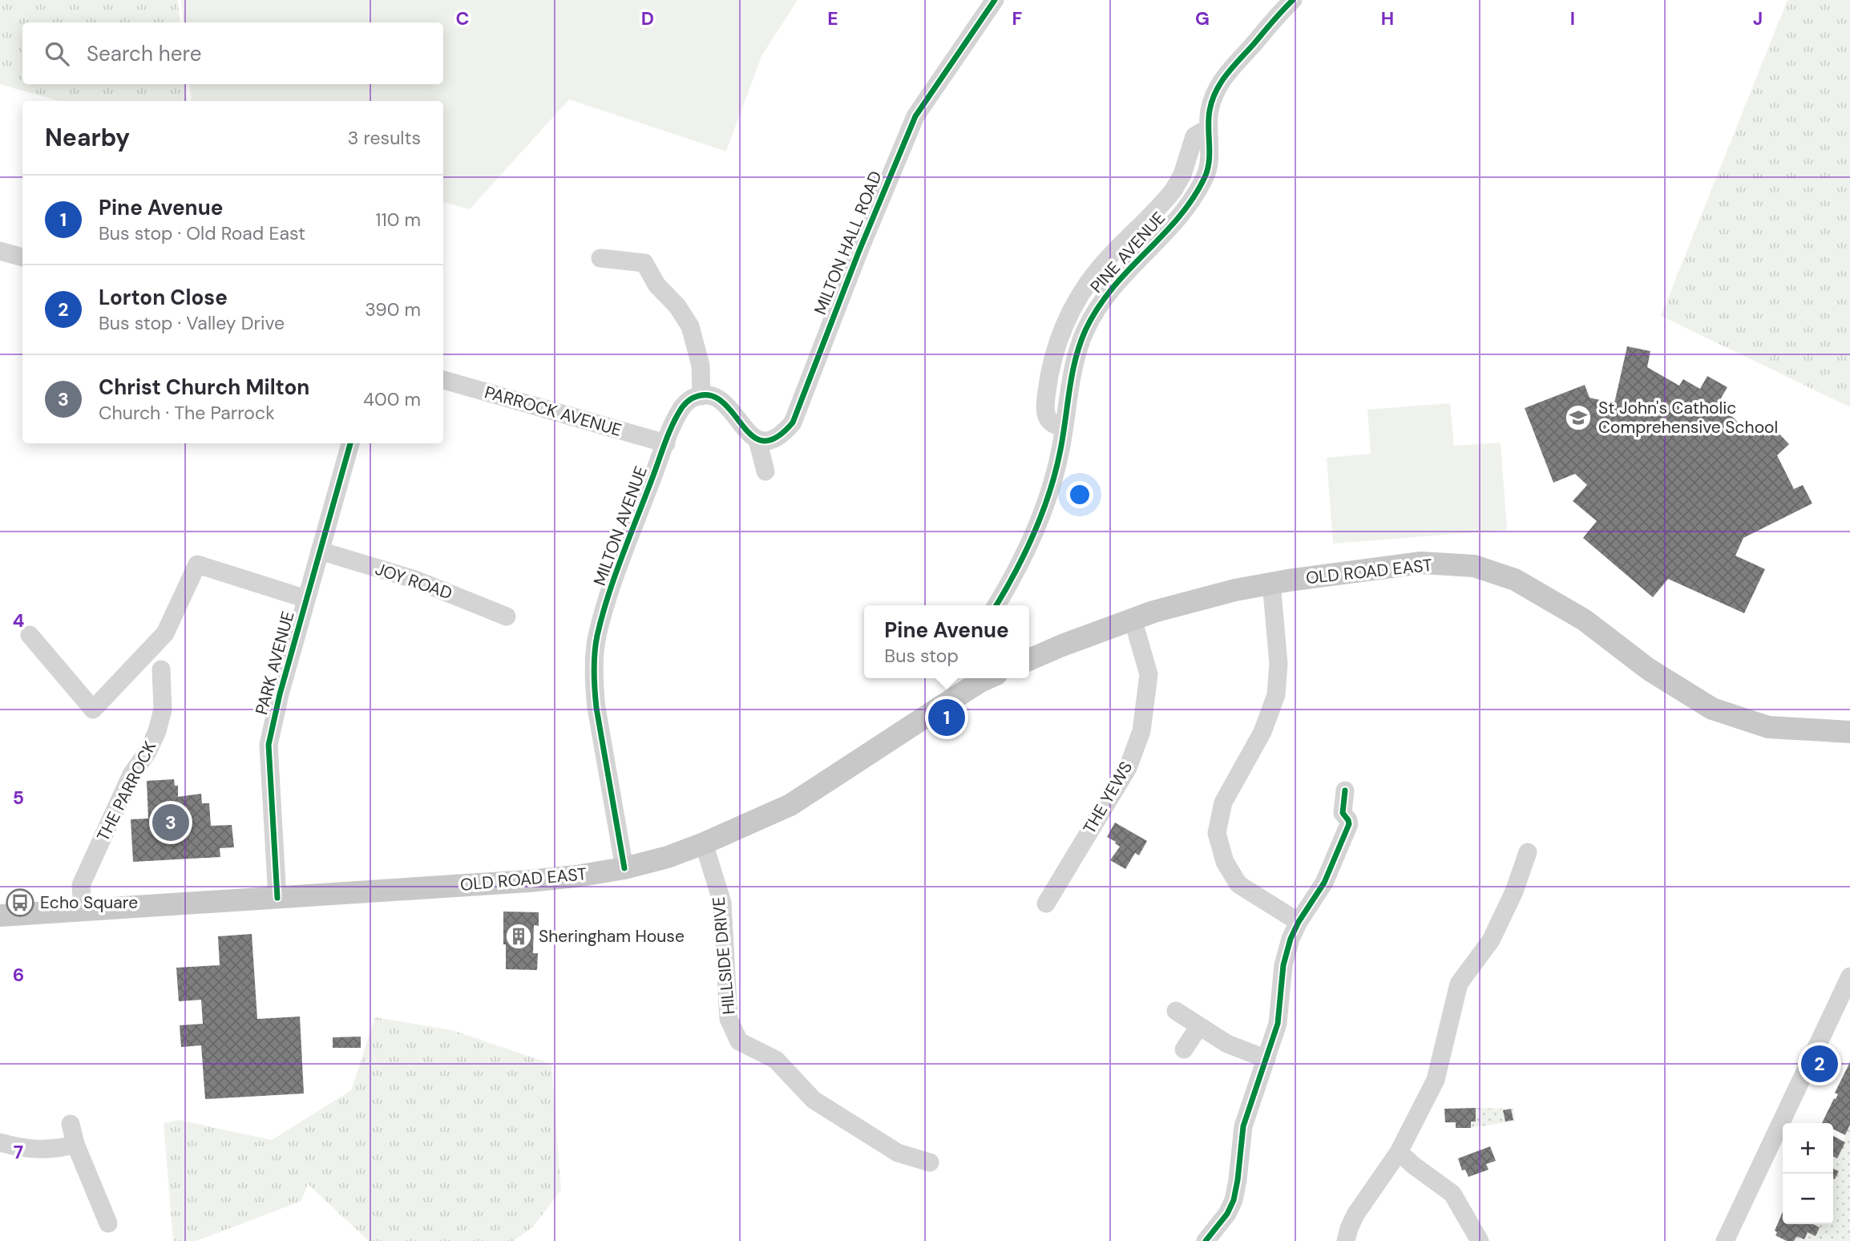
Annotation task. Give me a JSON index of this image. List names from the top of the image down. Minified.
{"streets":{"main road":["OLD ROAD EAST"],"street":["MILTON HALL ROAD","PINE AVENUE","PARROCK AVENUE","MILTON AVENUE","JOY ROAD","PARK AVENUE","THE PARROCK","THE YEWS","HILLSIDE DRIVE"]},"crossings":[["PARROCK AVENUE","MILTON AVENUE"],["MILTON AVENUE","OLD ROAD EAST"],["OLD ROAD EAST","PARK AVENUE"],["OLD ROAD EAST","THE PARROCK"],["OLD ROAD EAST","THE YEWS"],["OLD ROAD EAST","HILLSIDE DRIVE"],["JOY ROAD","PARK AVENUE"]],"places":{"school or university":["St John's Catholic Comprehensive School"],"bus stop":["Echo Square"],"building":["Sheringham House"]},"page":{"search":"Search here","heading":["Nearby","3 results"],"list":[{"mark":"1","name":"Pine Avenue","note":"Bus stop · Old Road East","value":"110 m"},{"mark":"2","name":"Lorton Close","note":"Bus stop · Valley Drive","value":"390 m"},{"mark":"3","name":"Christ Church Milton","note":"Church · The Parrock","value":"400 m"}],"popup":["Pine Avenue","Bus stop"],"pins":["1","3","2"],"map_buttons":["+","−"]},"grid":{"columns":["C","D","E","F","G","H","I","J"],"rows":["4","5","6","7"]}}
